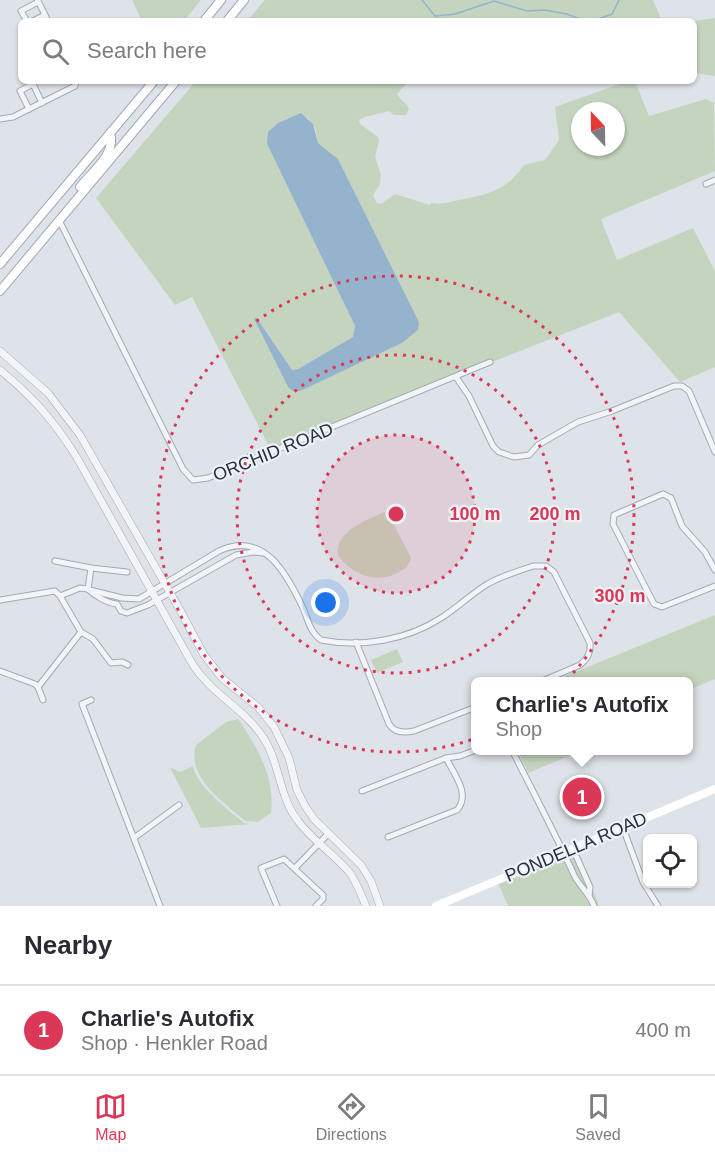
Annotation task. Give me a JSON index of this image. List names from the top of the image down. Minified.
{"streets":{"main road":["PONDELLA ROAD"],"street":["ORCHID ROAD"]},"north":"top","page":{"search":"Search here","popup":["Charlie's Autofix","Shop"],"pins":"1","heading":"Nearby","list":[{"mark":"1","name":"Charlie's Autofix","note":"Shop · Henkler Road","value":"400 m"}],"nav":["Map","Directions","Saved"]},"rings":["100 m","200 m","300 m"]}
